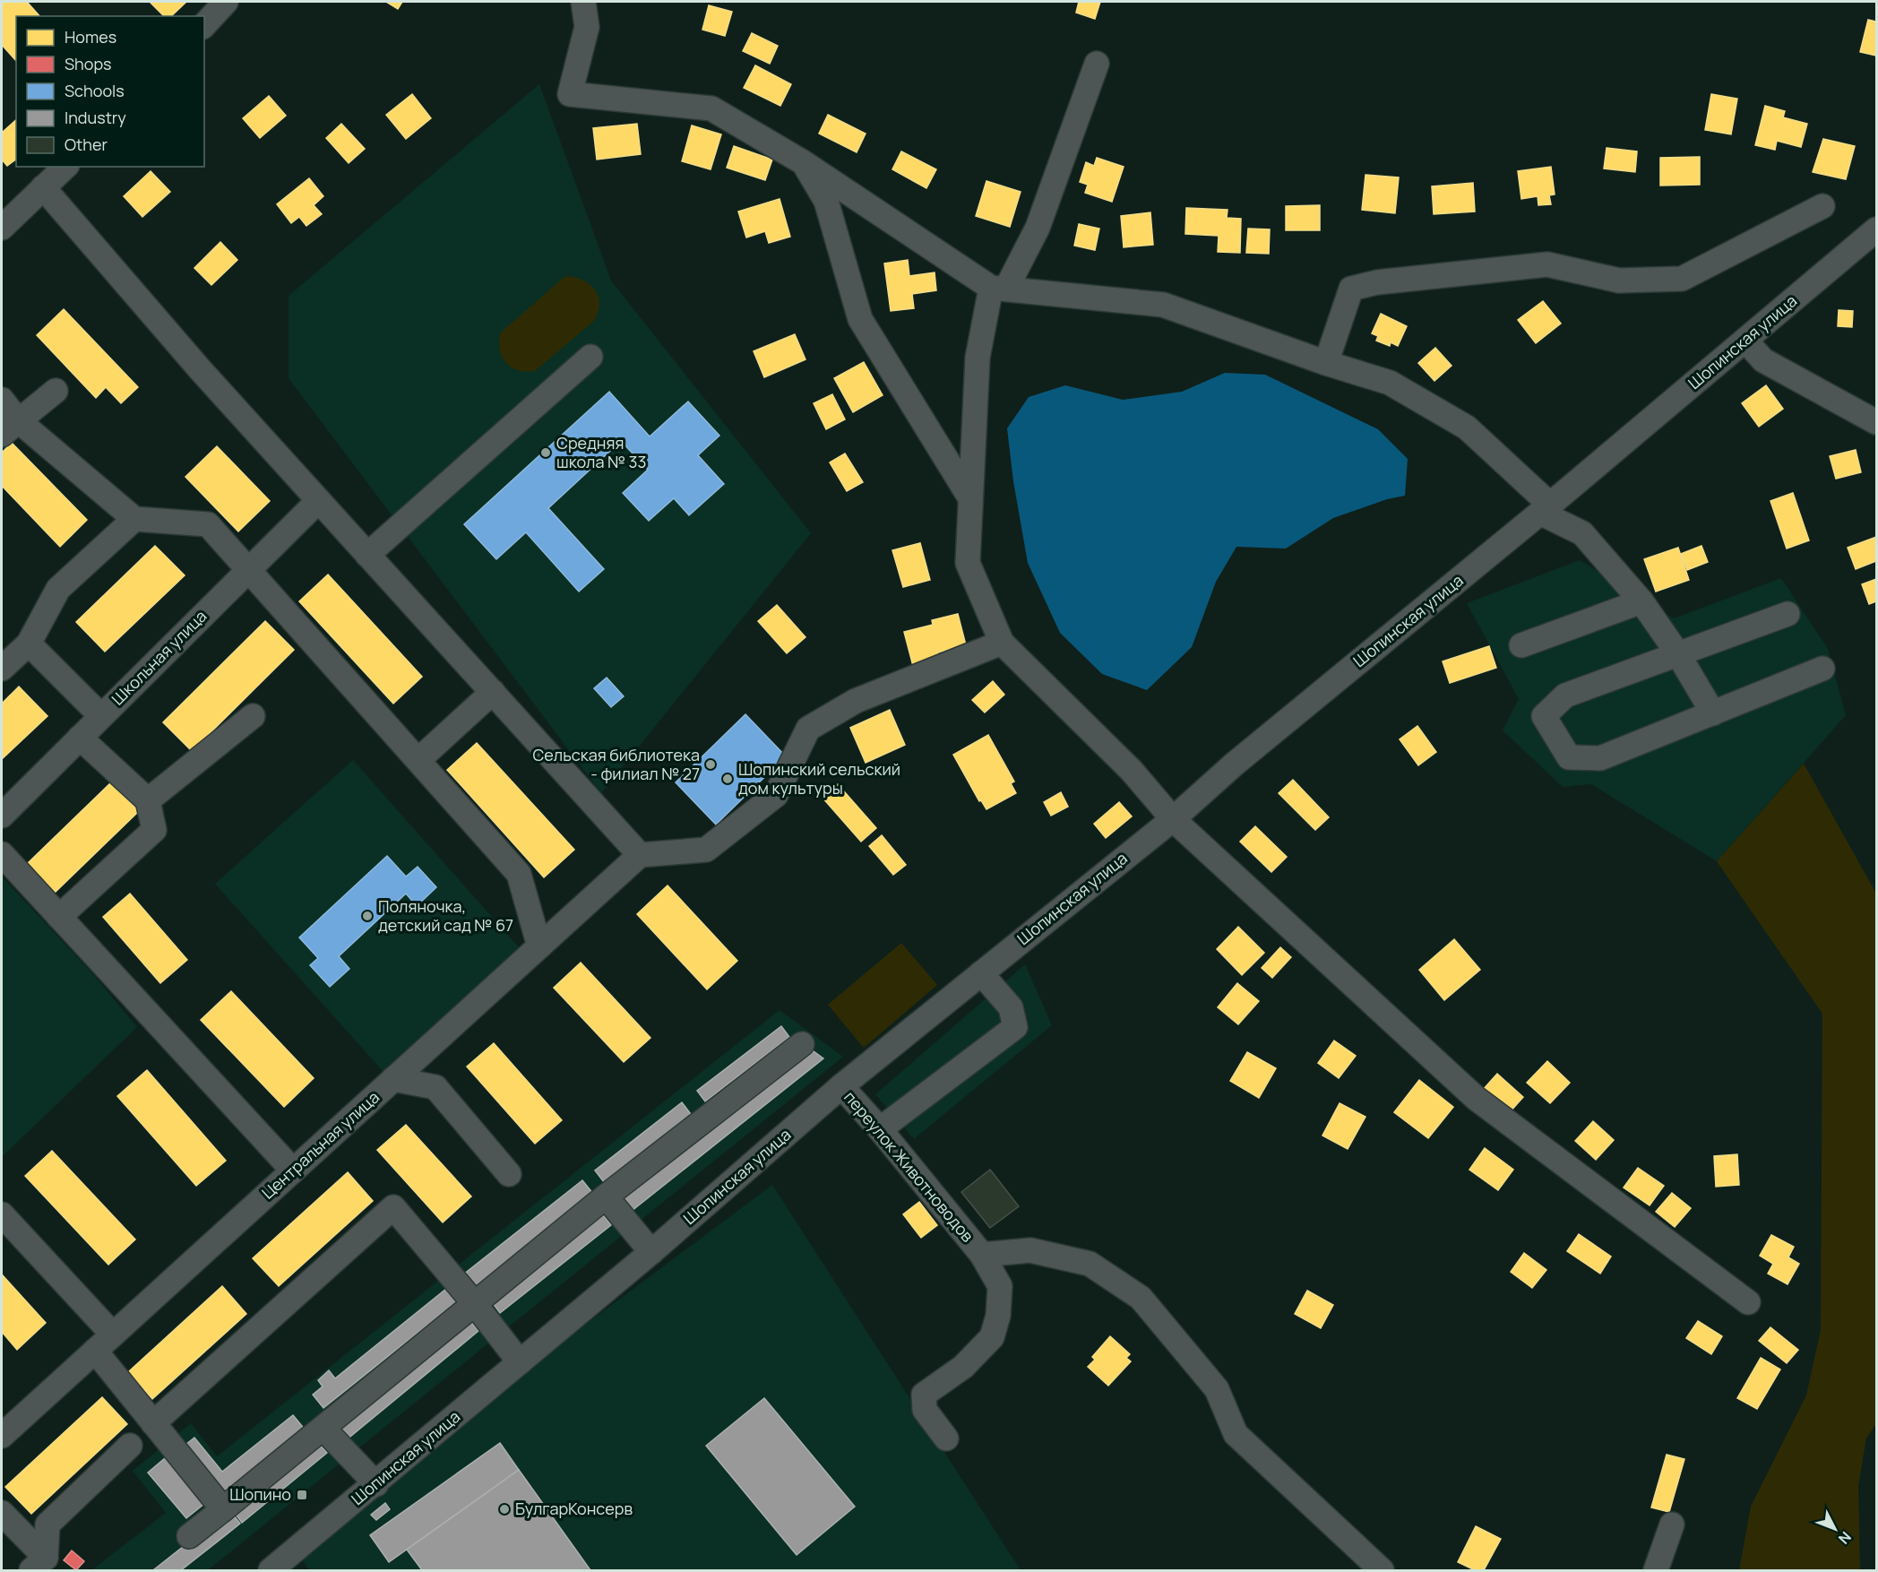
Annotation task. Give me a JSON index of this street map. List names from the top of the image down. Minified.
{"streets":{"street":["Шопинская улица","Школьная улица","Центральная улица","переулок Животноводов"]},"crossings":[["Шопинская улица","переулок Животноводов"]],"places":{"other":["Средняя школа № 33","Сельская библиотека - филиал № 27","Шопинский сельский дом культуры","Поляночка, детский сад № 67","БулгарКонсерв"],"transit":["Шопино"]},"legend":["Homes","Shops","Schools","Industry","Other"],"north":"bottom right"}
